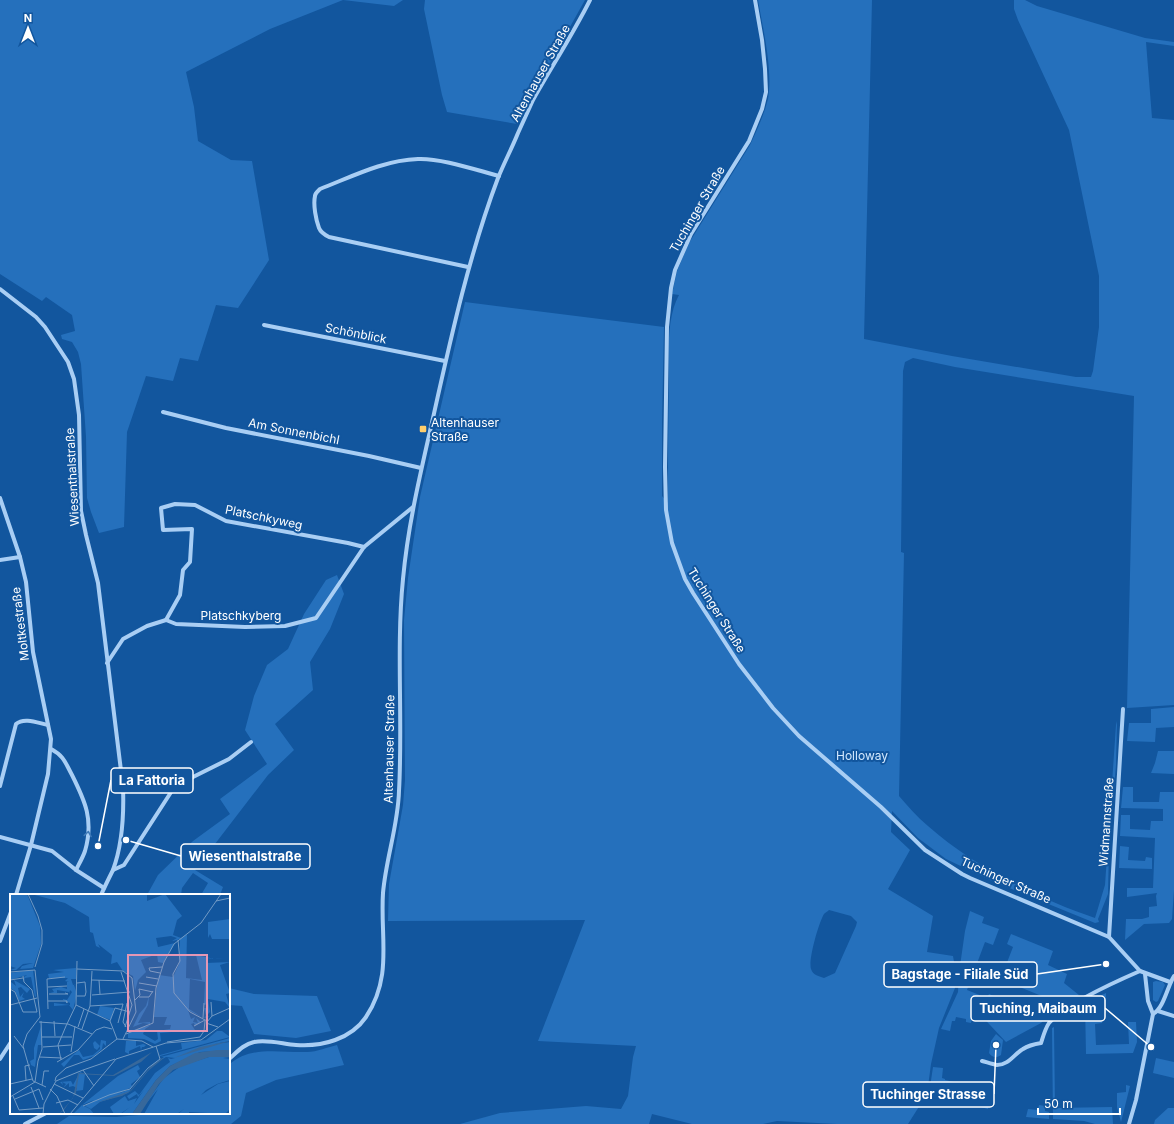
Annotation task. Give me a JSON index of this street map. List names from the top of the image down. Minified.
{"streets":{"street":["Altenhauser Straße","Tuchinger Straße","Schönblick","Am Sonnenbichl","Wiesenthalstraße","Platschkyweg","Platschkyberg","Moltkestraße","Widmannstraße"]},"crossings":[["Altenhauser Straße","Schönblick"],["Altenhauser Straße","Am Sonnenbichl"],["Tuchinger Straße","Widmannstraße"],["Platschkyweg","Platschkyberg"]],"parks":["Holloway"],"places":{"transit":["Altenhauser Straße"],"other":["Wiesenthalstraße","La Fattoria","Bagstage - Filiale Süd","Tuchinger Strasse","Tuching, Maibaum"]},"scale_bar":"50 m","north":"top"}
